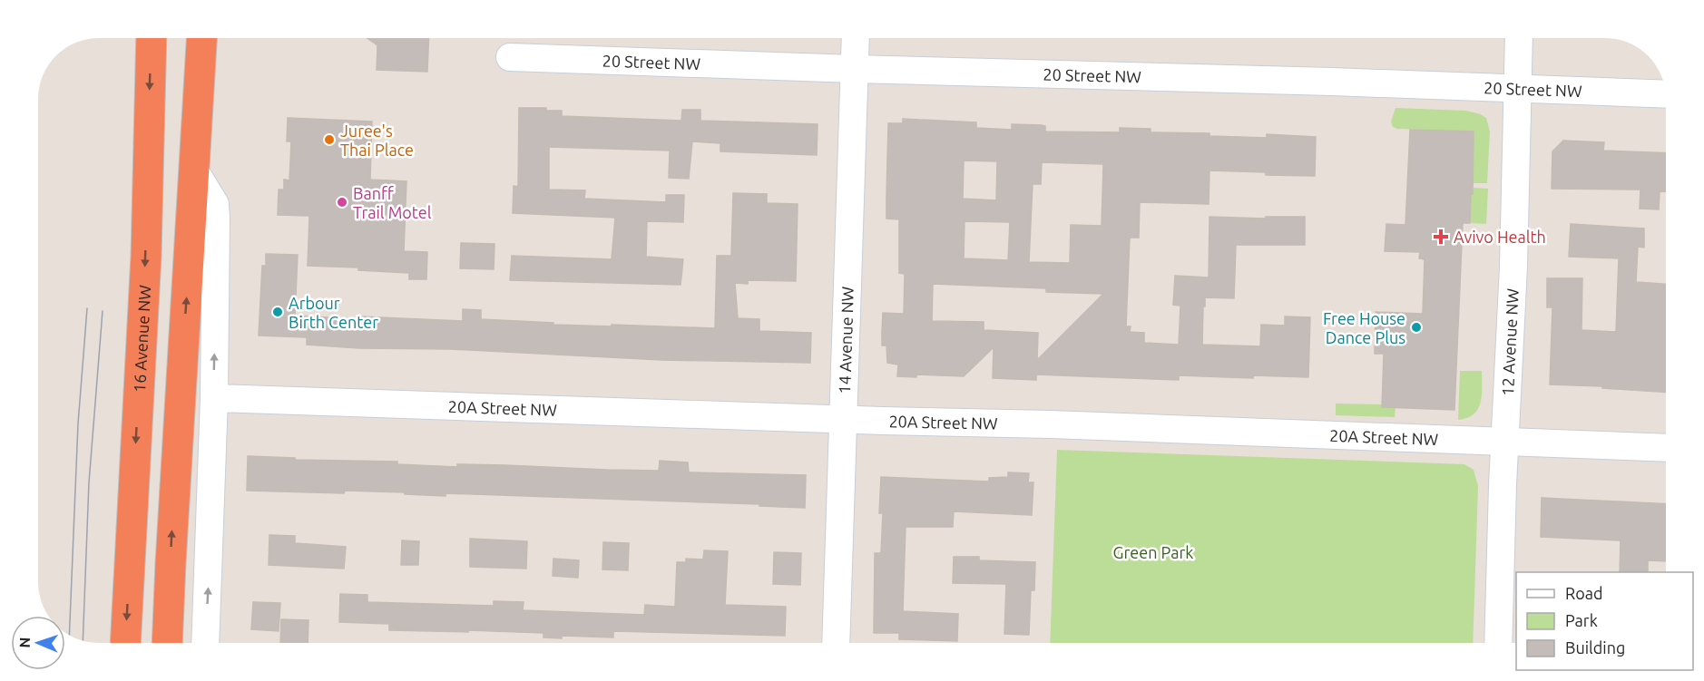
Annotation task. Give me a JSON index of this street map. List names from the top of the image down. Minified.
{"streets":{"highway":["16 Avenue NW"],"street":["20 Street NW","14 Avenue NW","12 Avenue NW","20A Street NW"]},"crossings":[["20 Street NW","14 Avenue NW"],["20 Street NW","12 Avenue NW"],["14 Avenue NW","20A Street NW"],["12 Avenue NW","20A Street NW"]],"parks":["Green Park"],"places":{"other":["Juree's Thai Place","Banff Trail Motel","Arbour Birth Center","Free House Dance Plus"],"health":["Avivo Health"]},"legend":["Road","Park","Building"],"north":"left"}
